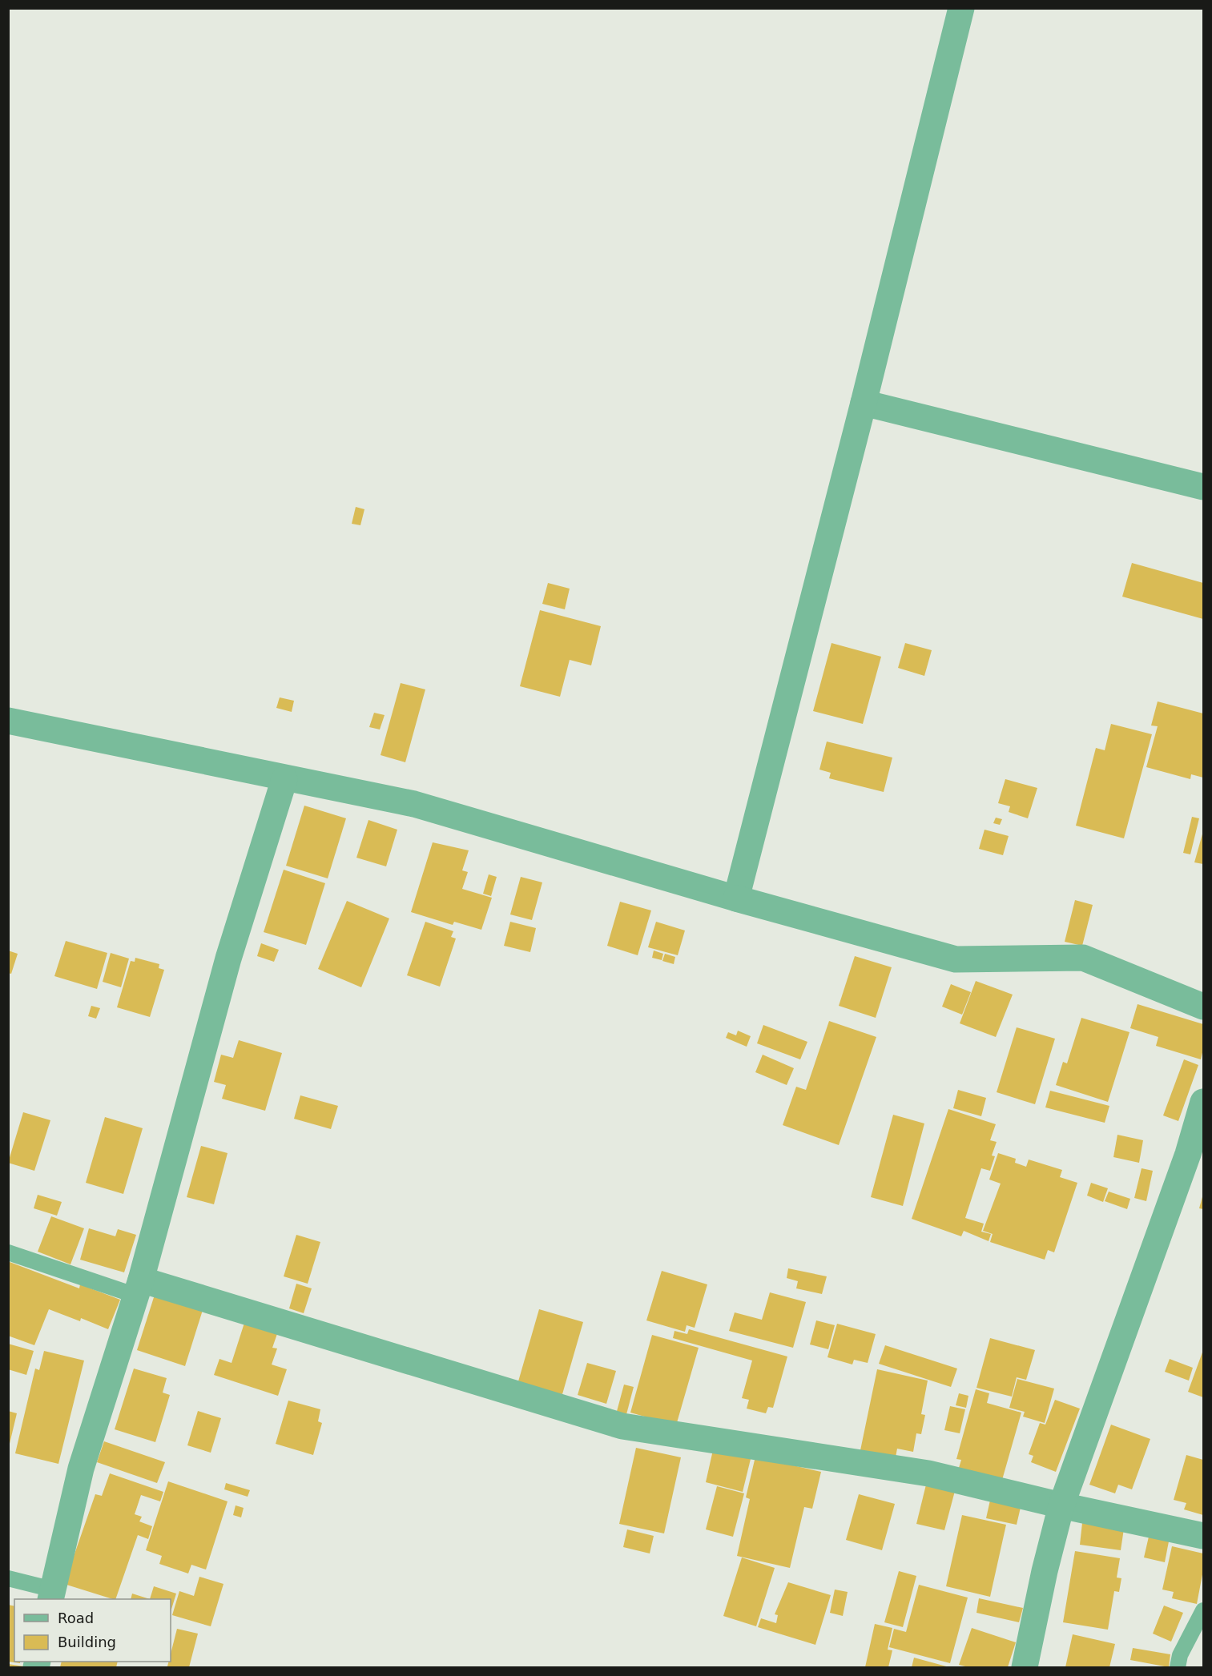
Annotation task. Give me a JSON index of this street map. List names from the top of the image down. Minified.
{"legend":["Road","Building"]}
